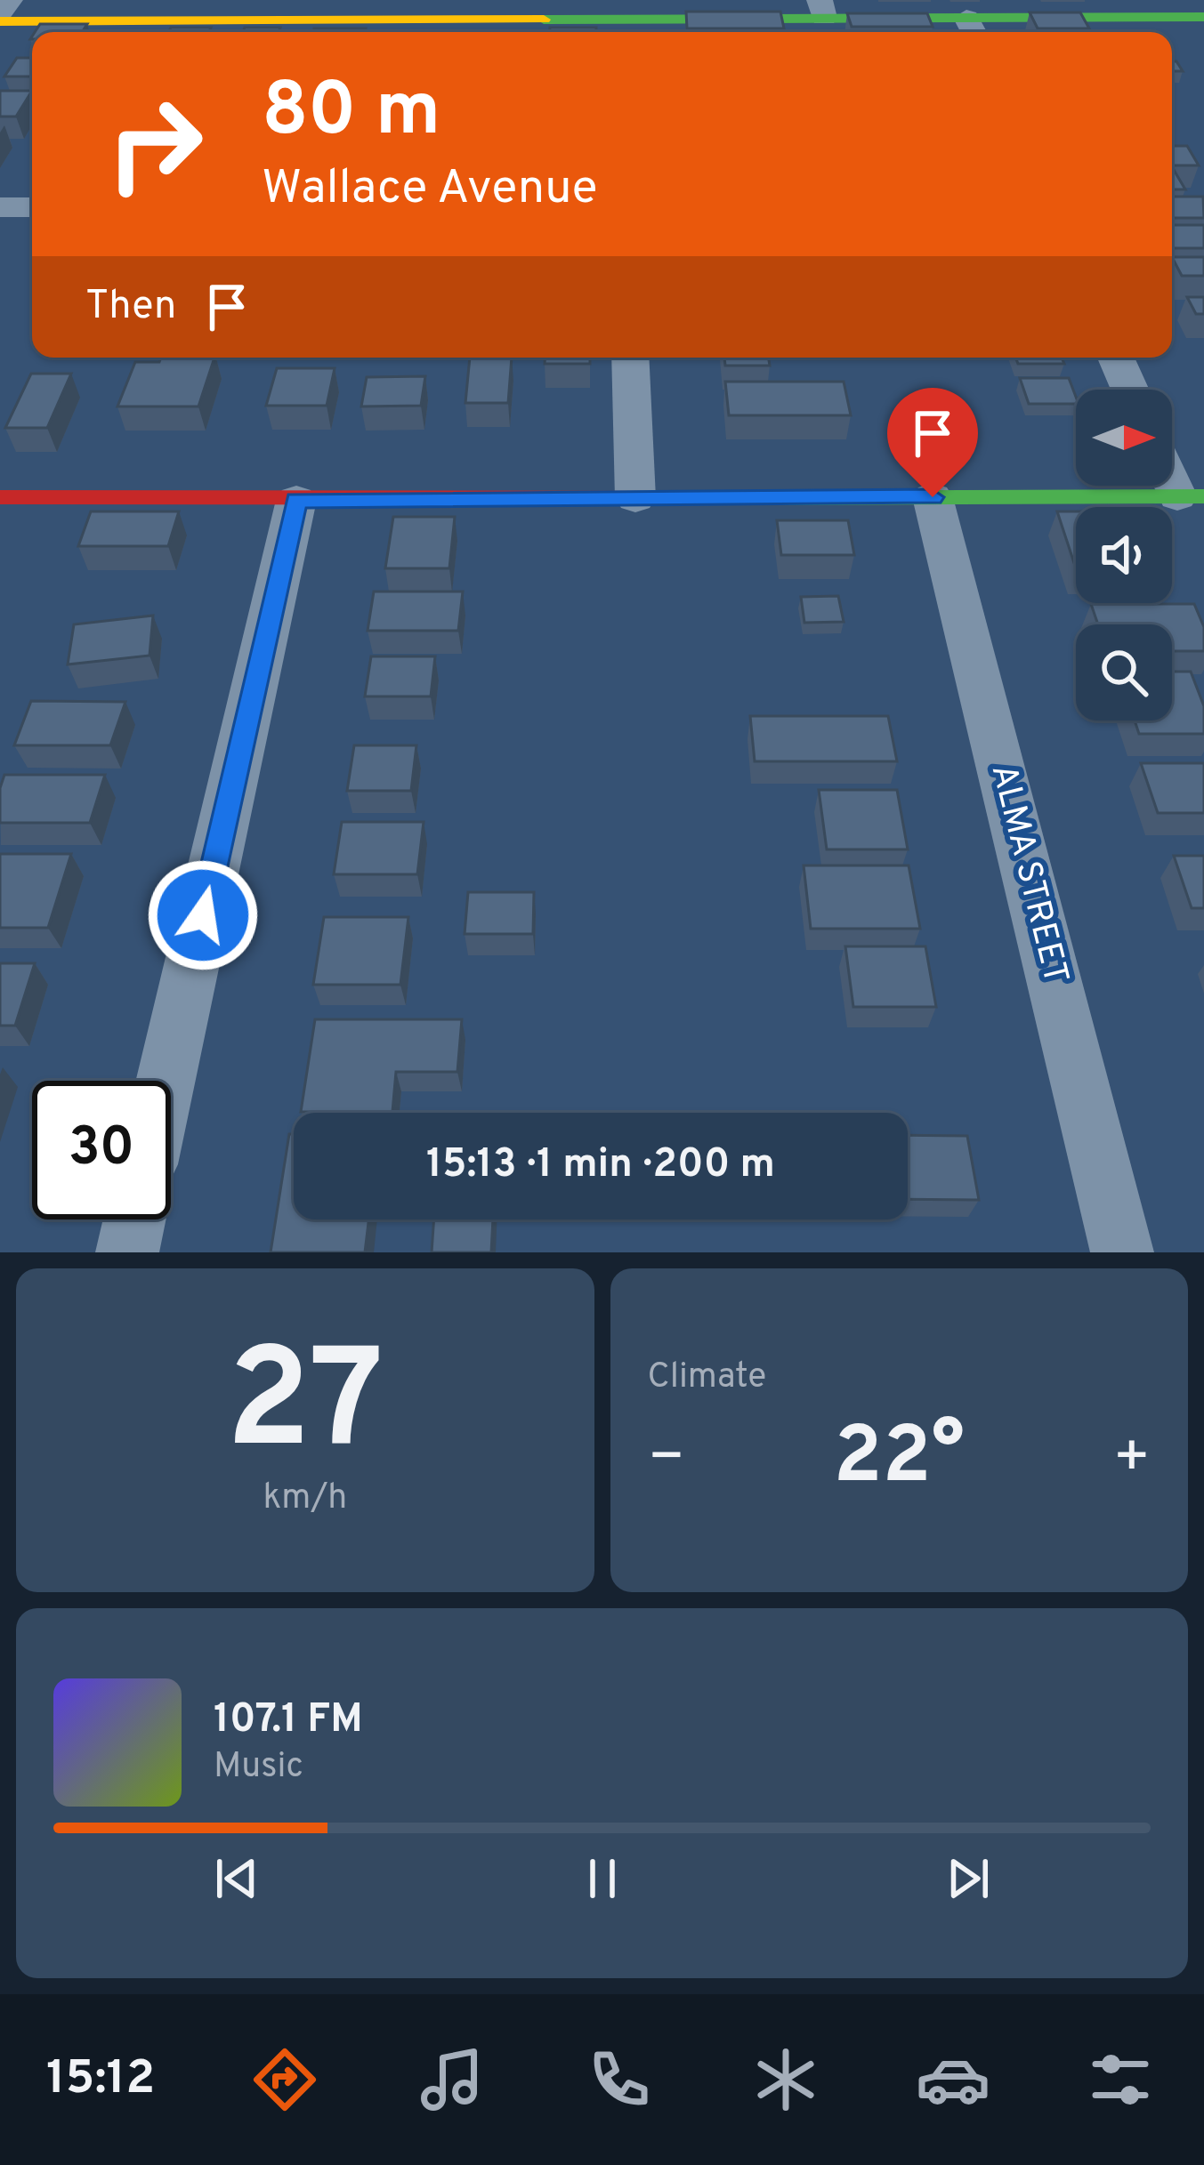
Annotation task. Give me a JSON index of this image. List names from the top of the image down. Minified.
{"streets":{"street":["ALMA STREET"]},"north":"right","page":{"turn":["80 m","Wallace Avenue"],"then":"Then","limit":"30","trip":"15:13 · 1 min · 200 m","tile":[["27","km/h"],"Climate"],"heat":["−","22°","+"],"song":["107.1 FM","Music"],"tabs":"15:12"}}
